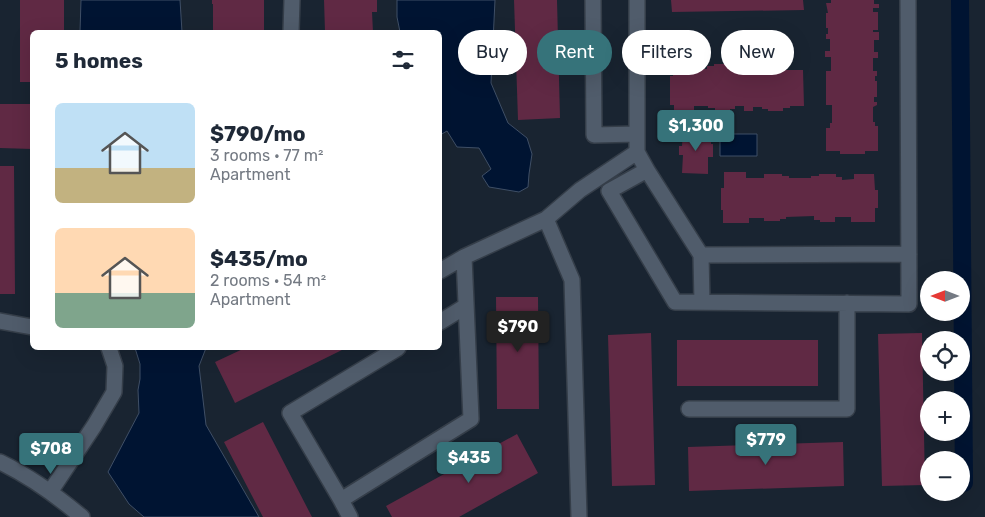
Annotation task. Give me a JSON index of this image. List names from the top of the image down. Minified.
{"north":"left","page":{"chip":["Buy","Rent","Filters","New"],"heading":"5 homes","list":[{"name":"$790/mo","note":"3 rooms · 77 m² · Apartment"},{"name":"$435/mo","note":"2 rooms · 54 m² · Apartment"}],"price":["$1,300","$790","$779","$708","$435"],"map_buttons":["+","−"]}}
